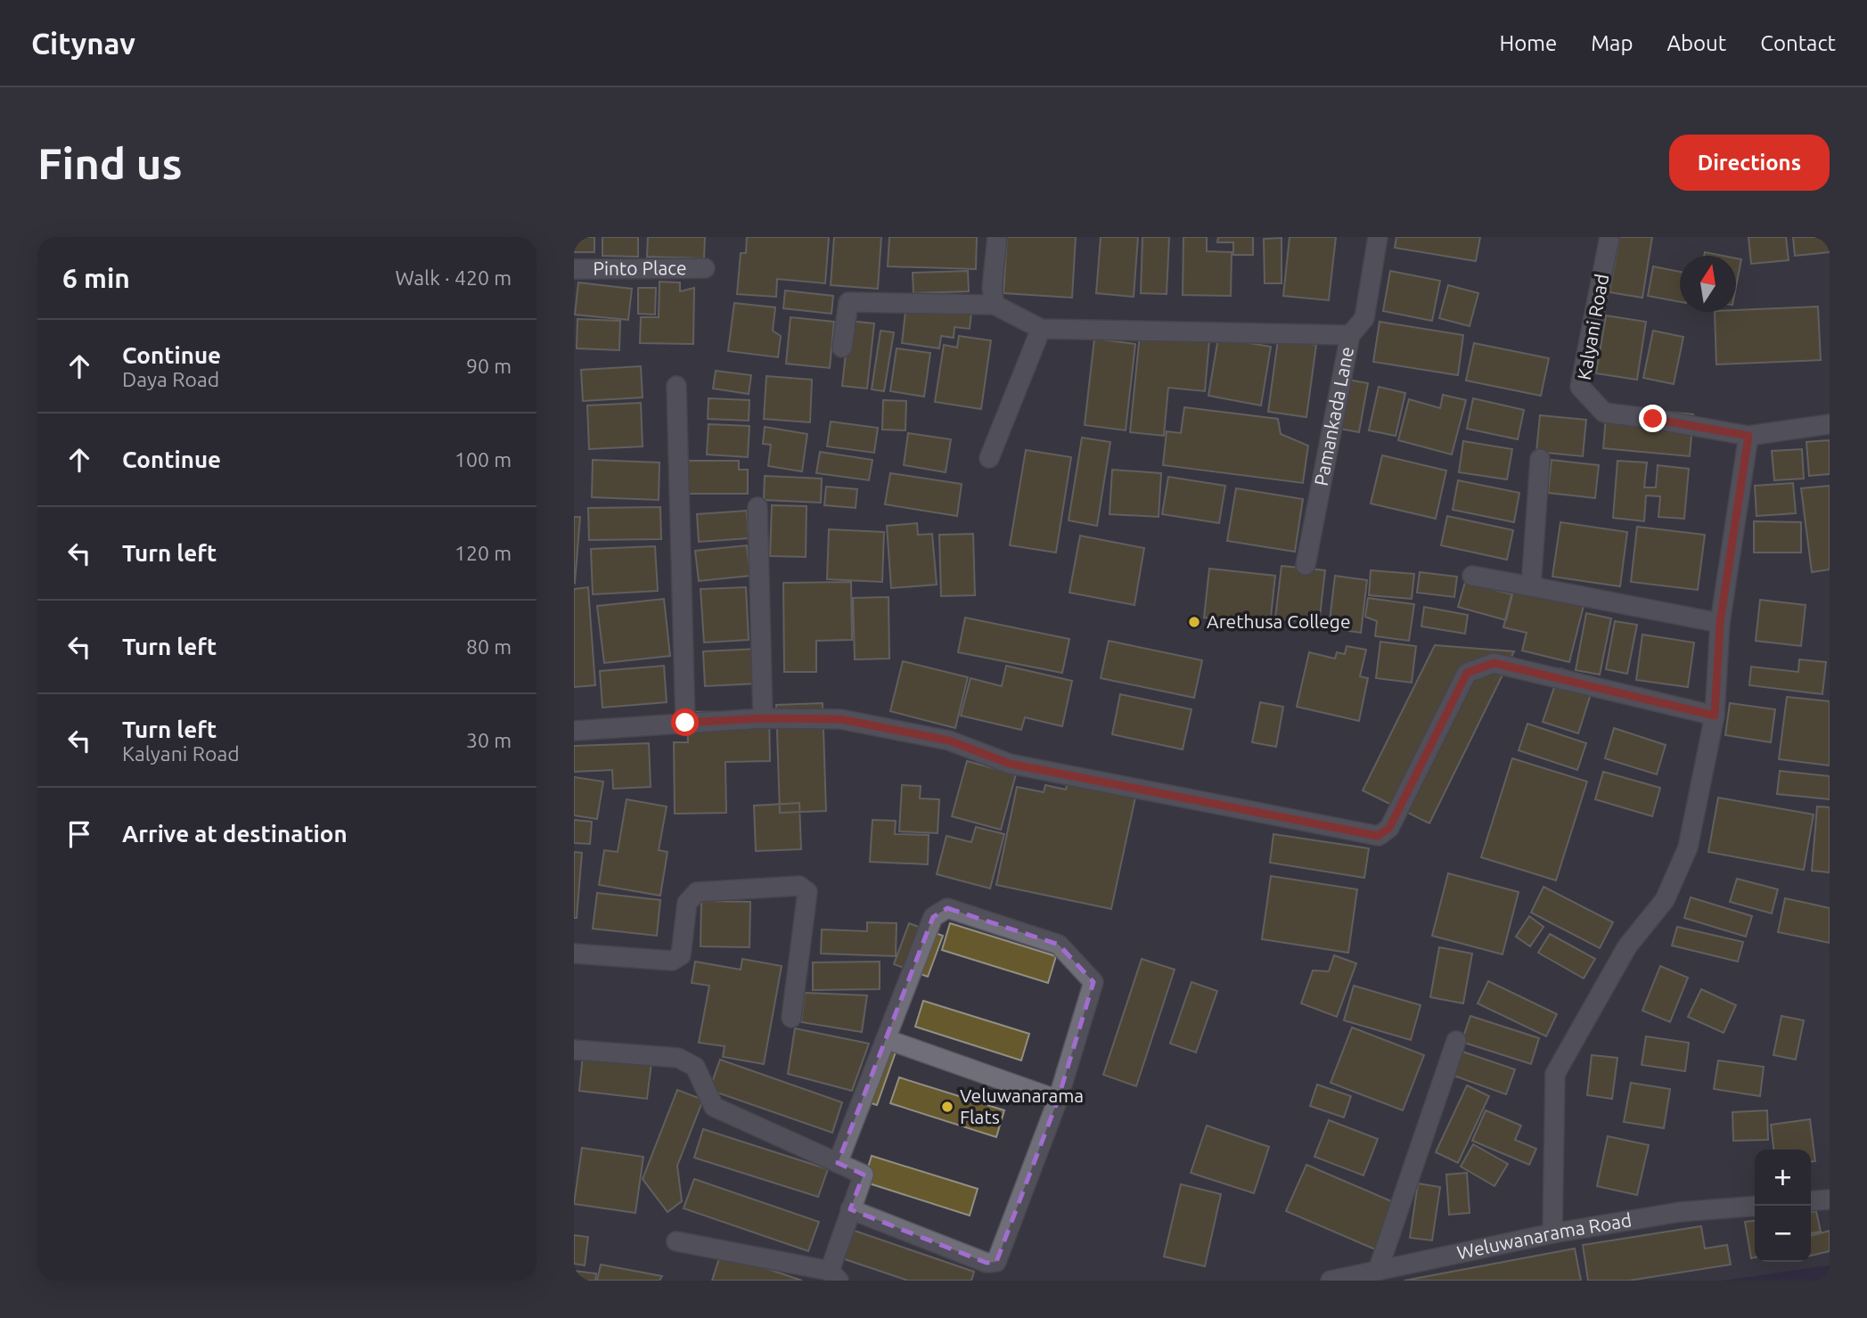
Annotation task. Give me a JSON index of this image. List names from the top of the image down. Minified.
{"streets":{"street":["Pinto Place","Kalyani Road","Pamankada Lane","Weluwanarama Road"]},"places":["Arethusa College","Veluwanarama Flats"],"north":"top","page":{"header":"Citynav","nav":["Home","Map","About","Contact"],"buttons":"Directions","title":"Find us","heading":["6 min","Walk · 420 m"],"list":[["Continue","Daya Road","90 m"],["Continue","100 m"],["Turn left","120 m"],["Turn left","80 m"],["Turn left","Kalyani Road","30 m"],"Arrive at destination"],"map_buttons":["+","−"]}}
